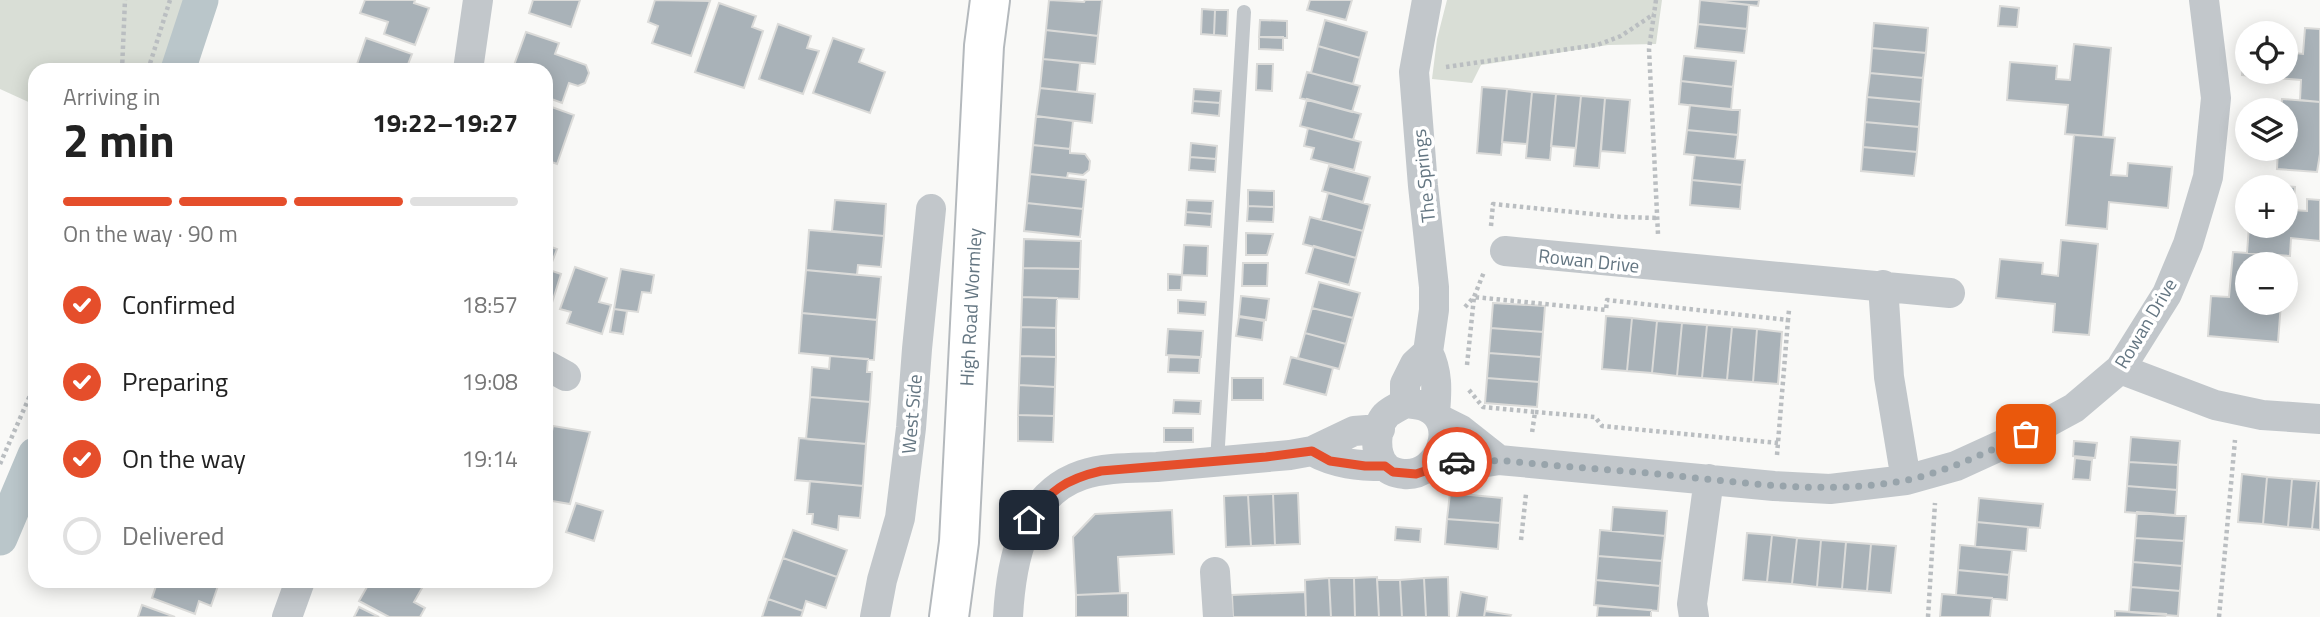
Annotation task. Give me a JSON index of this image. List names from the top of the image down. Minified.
{"streets":{"main road":["High Road Wormley"],"street":["The Springs","Rowan Drive","West Side"]},"crossings":[["The Springs","Rowan Drive"]],"page":{"map_buttons":["+","−"],"heading":["2 min","Arriving in","19:22–19:27"],"bar":"On the way · 90 m","list":[["Confirmed","18:57"],["Preparing","19:08"],["On the way","19:14"],"Delivered"]}}
